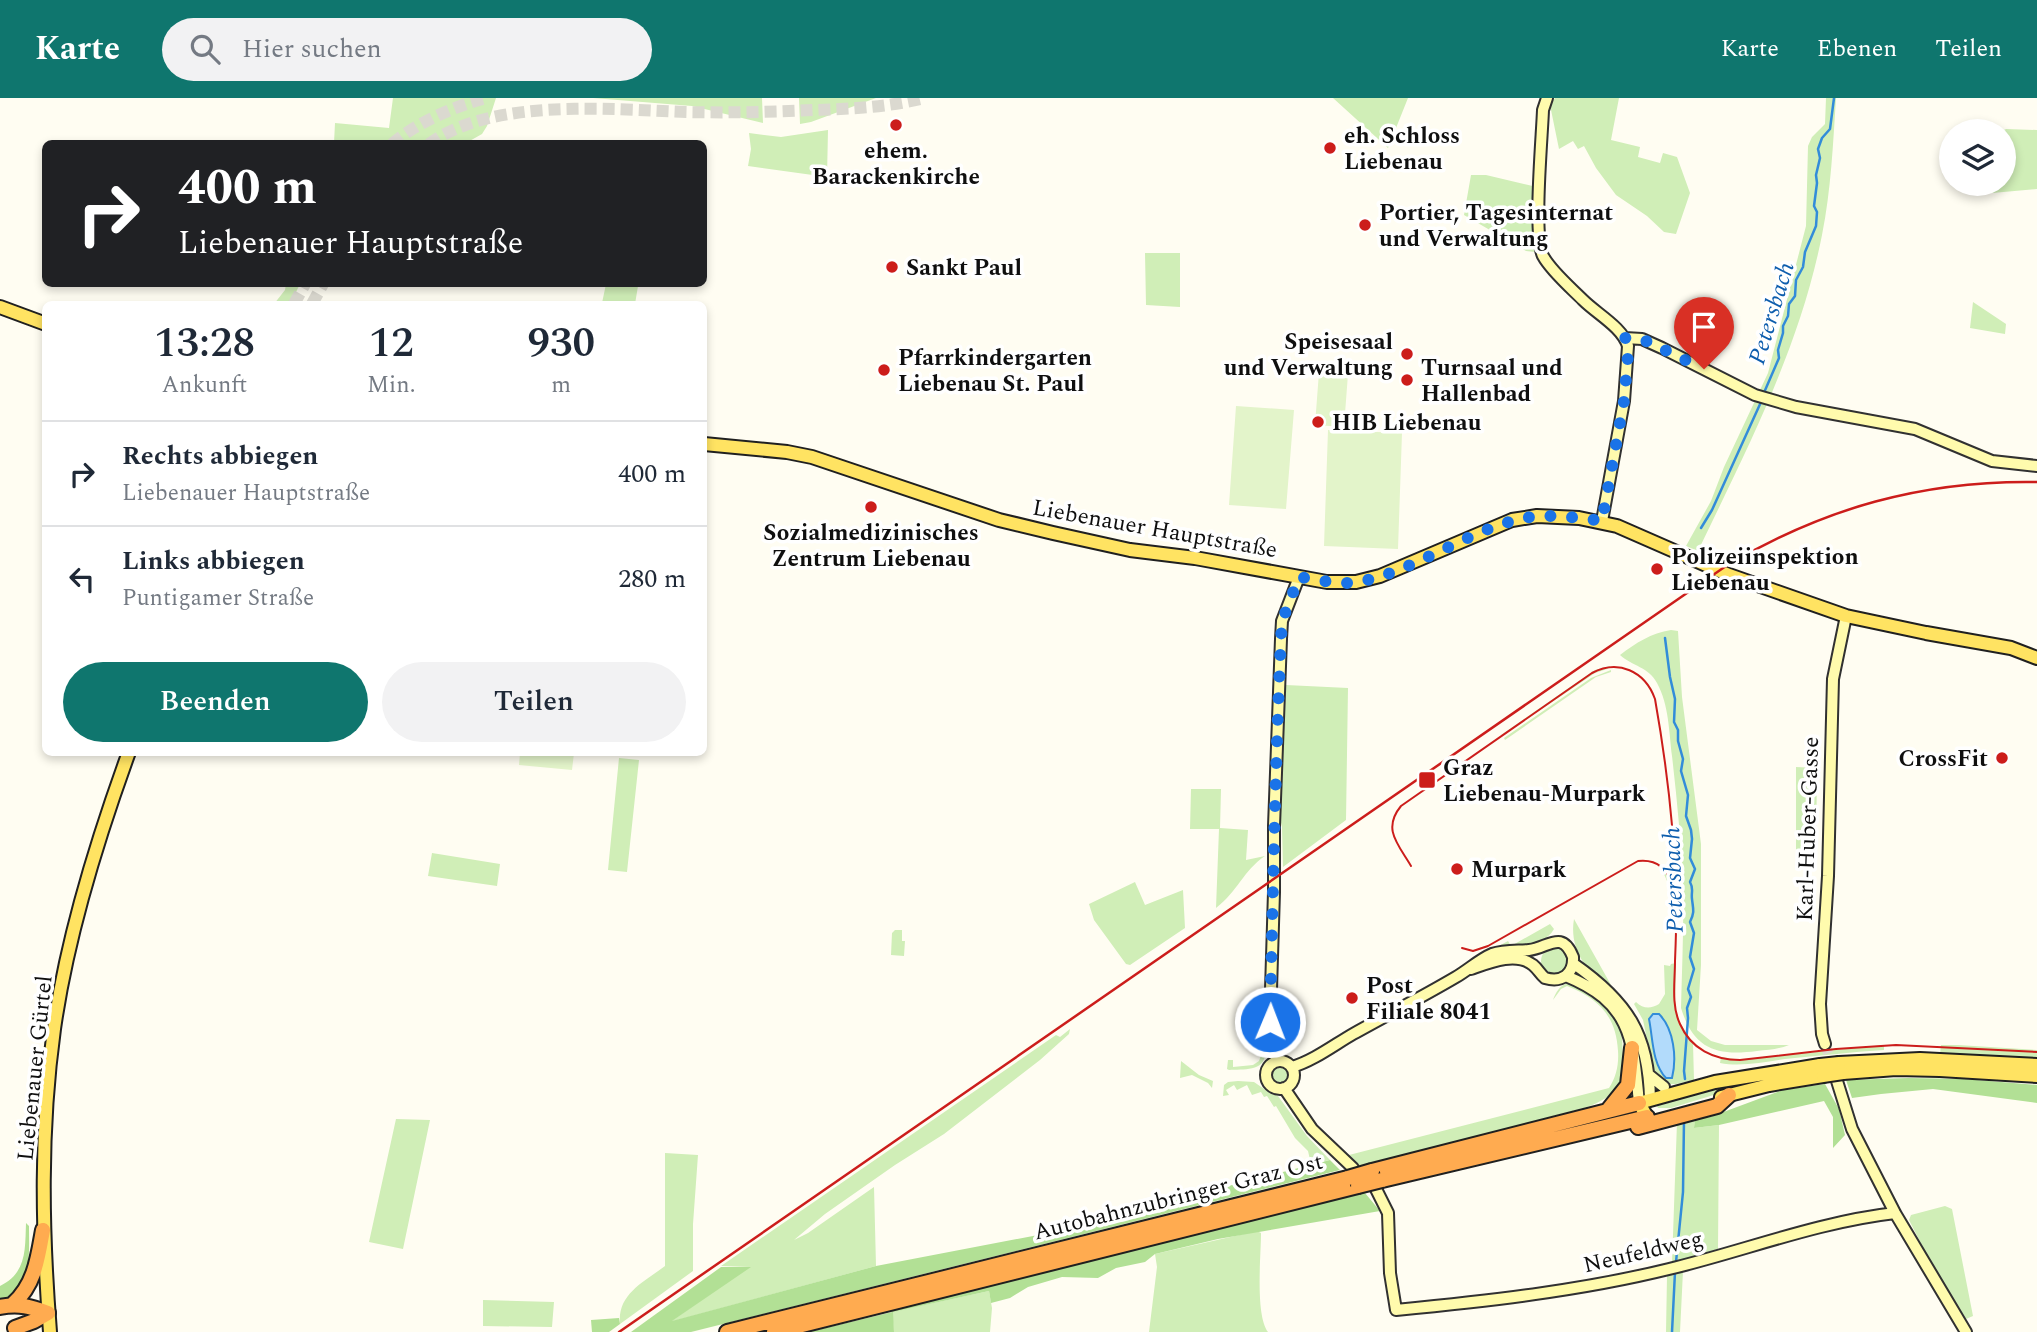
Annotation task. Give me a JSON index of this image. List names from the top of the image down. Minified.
{"streets":{"highway":["Autobahnzubringer Graz Ost"],"main road":["Liebenauer Hauptstraße","Karl-Huber-Gasse","Liebenauer Gürtel","Neufeldweg"]},"crossings":[["Liebenauer Hauptstraße","Karl-Huber-Gasse"],["Autobahnzubringer Graz Ost","Neufeldweg"]],"water":["Petersbach"],"places":{"other":["ehem. Barackenkirche","eh. Schloss Liebenau","Portier, Tagesinternat und Verwaltung","Sankt Paul","Speisesaal und Verwaltung","Pfarrkindergarten Liebenau St. Paul","Turnsaal und Hallenbad","HIB Liebenau","Sozialmedizinisches Zentrum Liebenau","Polizeiinspektion Liebenau","CrossFit","Murpark","Post Filiale 8041"],"transit":["Graz Liebenau-Murpark"]},"page":{"header":"Karte","search":"Hier suchen","nav":["Karte","Ebenen","Teilen"],"turn":["400 m","Liebenauer Hauptstraße"],"eta":["13:28","Ankunft","12","Min.","930","m"],"list":[{"name":"Rechts abbiegen","note":"Liebenauer Hauptstraße","value":"400 m"},{"name":"Links abbiegen","note":"Puntigamer Straße","value":"280 m"}],"buttons":["Beenden","Teilen"]}}
